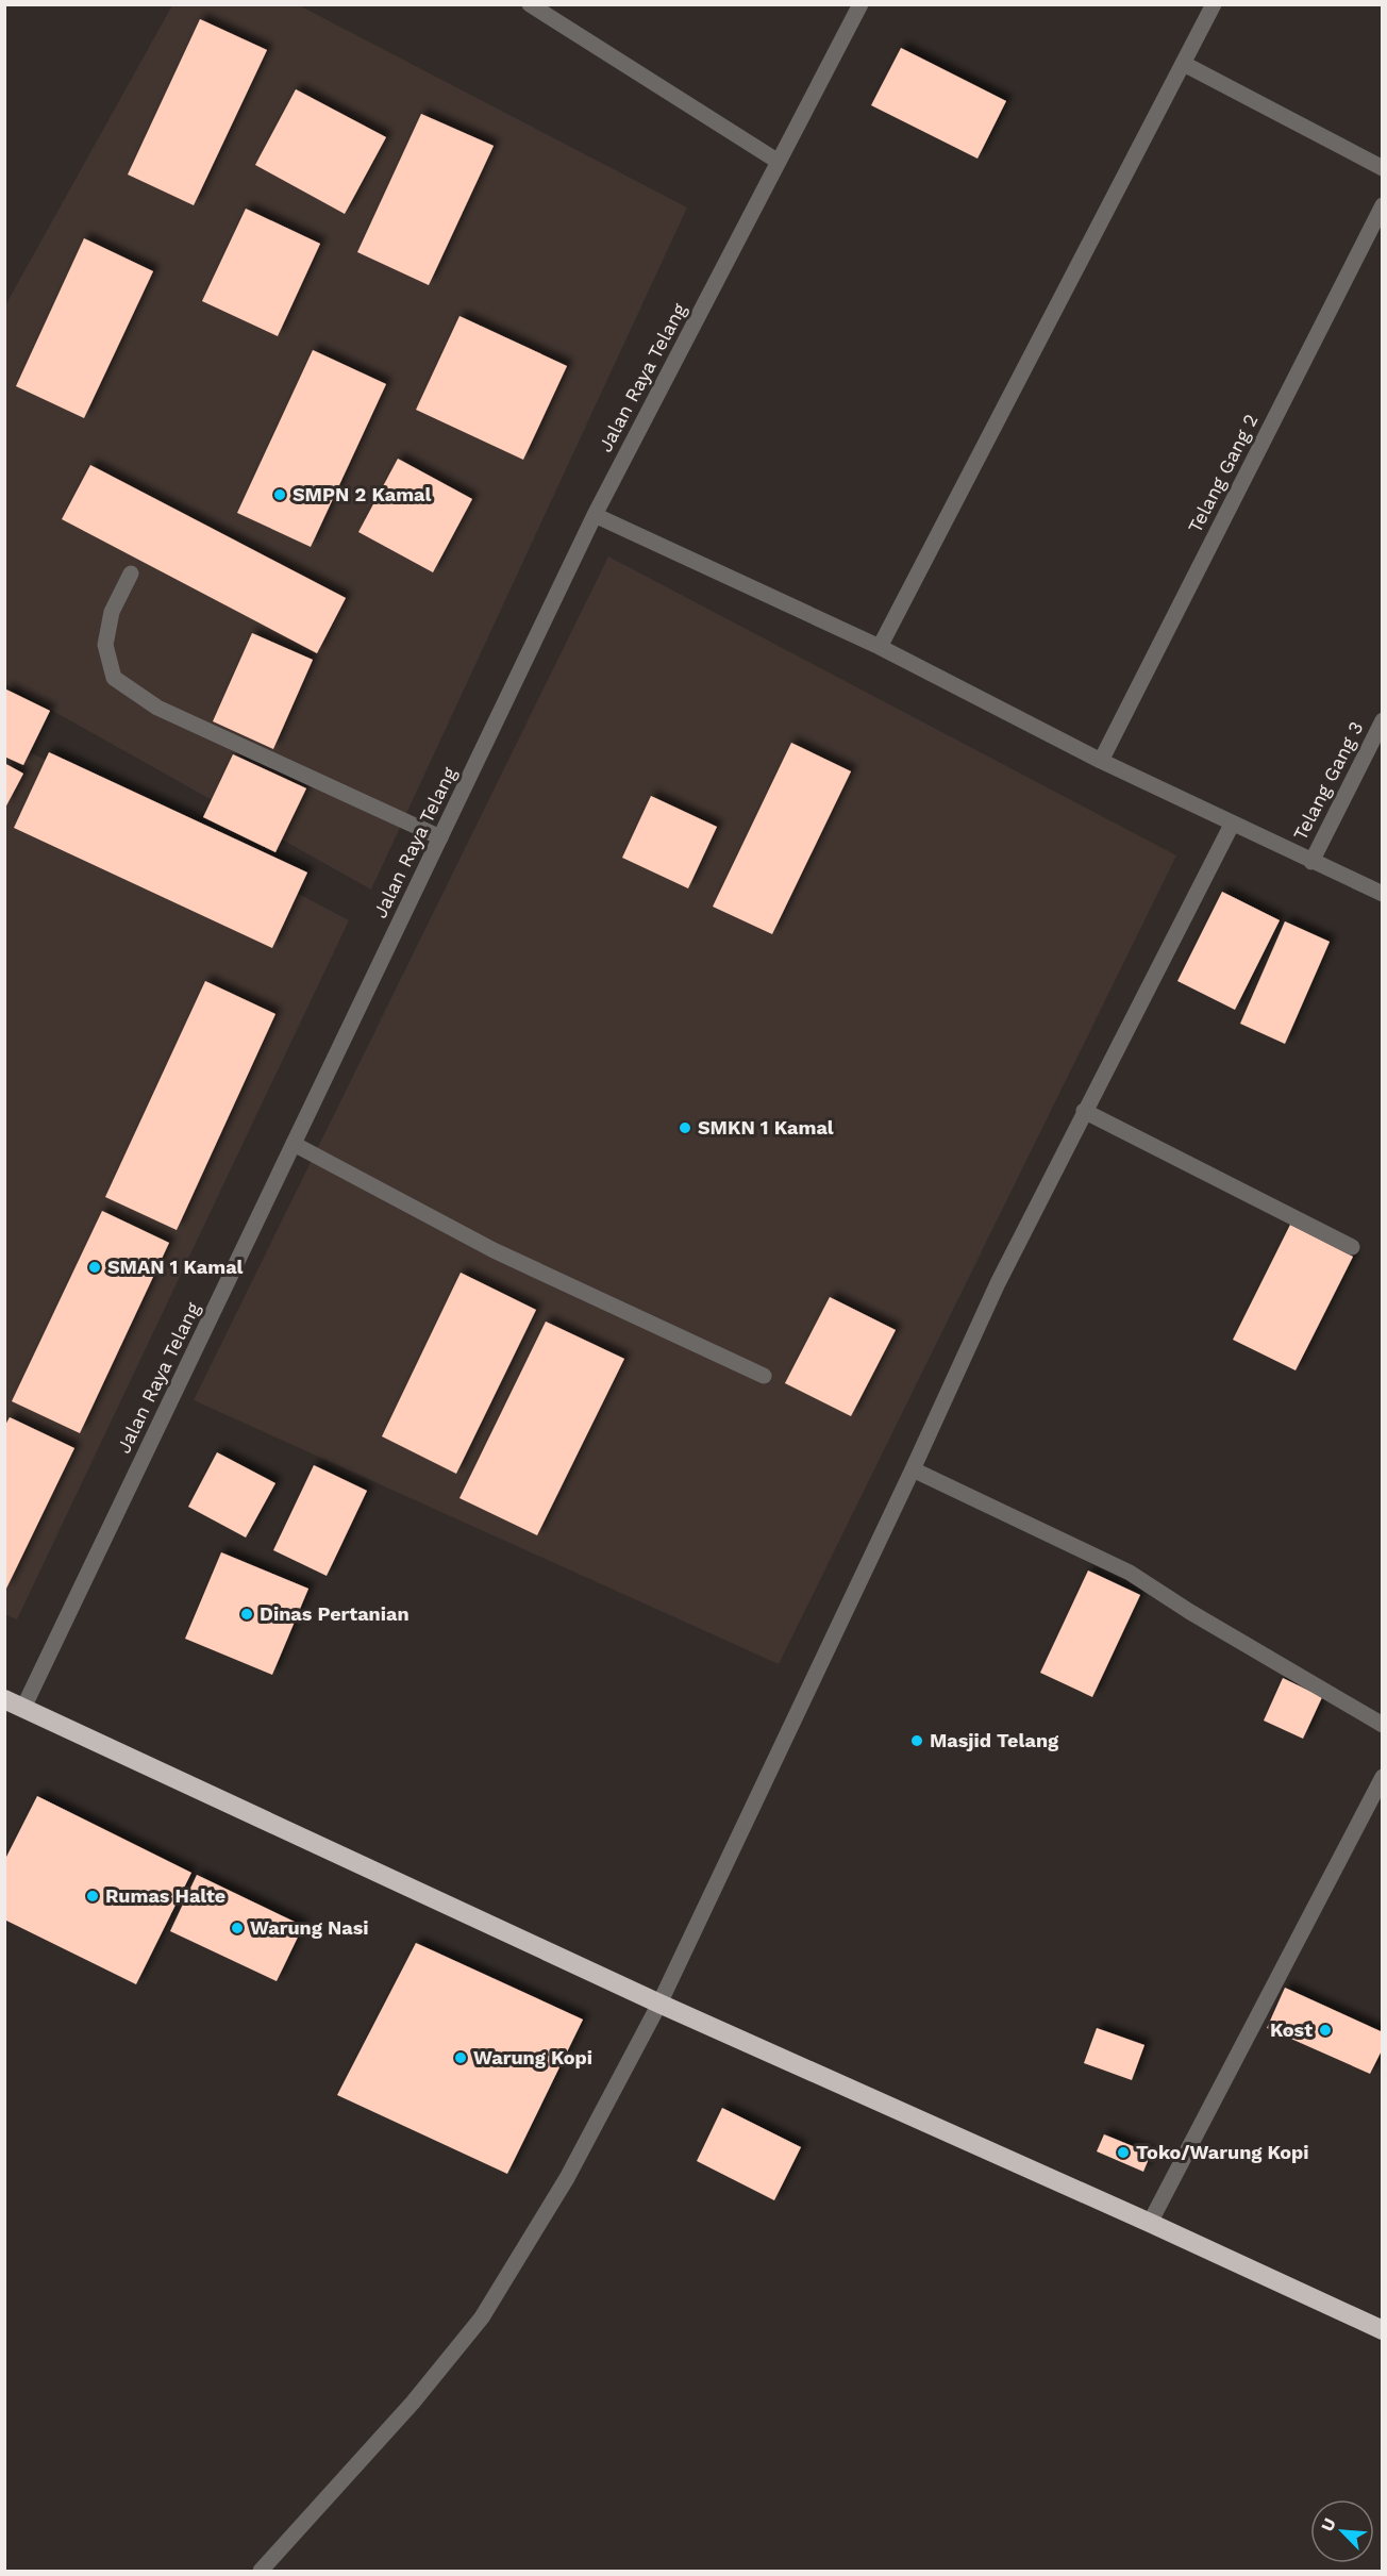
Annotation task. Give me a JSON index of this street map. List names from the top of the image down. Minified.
{"streets":{"street":["Jalan Raya Telang","Telang Gang 2","Telang Gang 3"]},"places":["SMPN 2 Kamal","SMKN 1 Kamal","SMAN 1 Kamal","Dinas Pertanian","Masjid Telang","Rumas Halte","Warung Nasi","Kost","Warung Kopi","Toko/Warung Kopi"],"north":"top left"}
